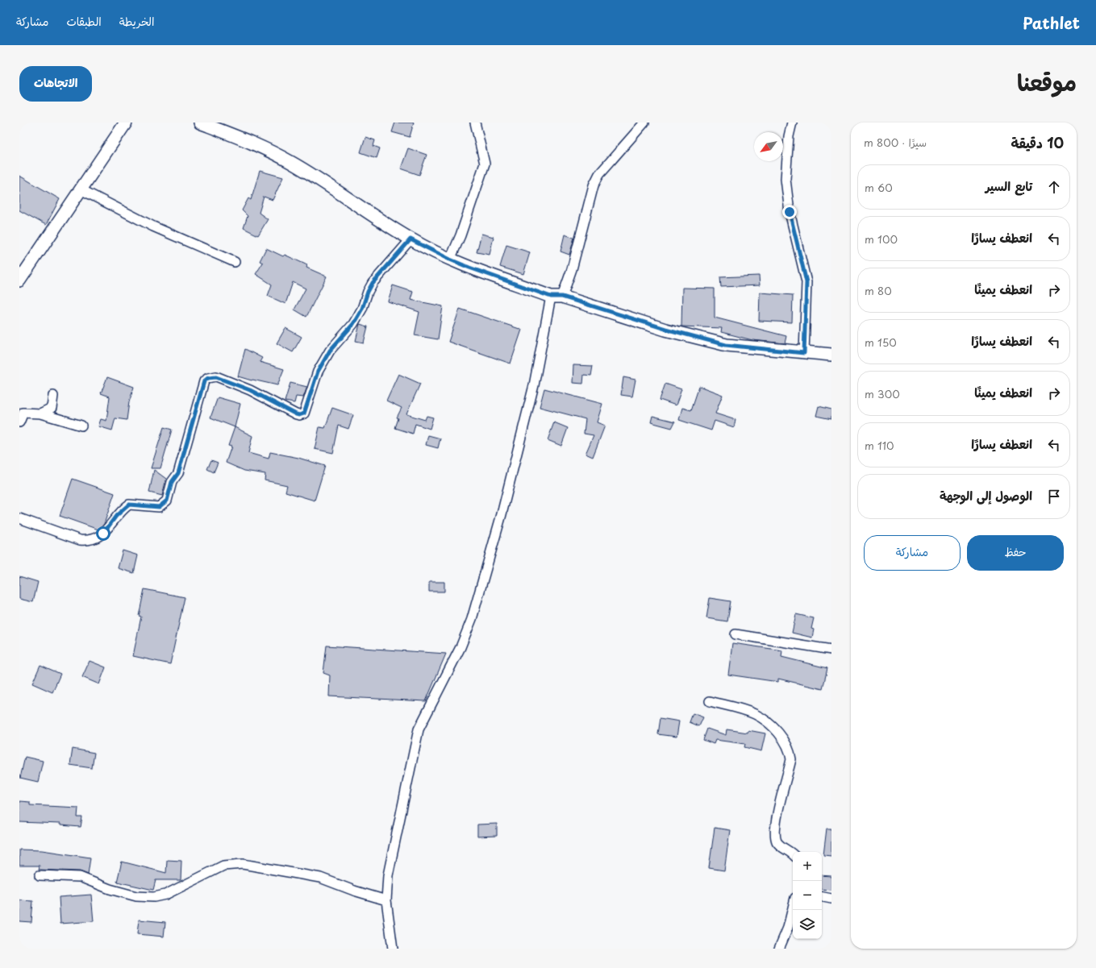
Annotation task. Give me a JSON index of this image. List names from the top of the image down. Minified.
{"north":"bottom left","page":{"header":"Pathlet","nav":["الخريطة","الطبقات","مشاركة"],"title":"موقعنا","buttons":["الاتجاهات",["حفظ","مشاركة"]],"heading":["10 دقيقة","سيرًا · 800 m"],"list":[["تابع السير","60 m"],["انعطف يسارًا","100 m"],["انعطف يمينًا","80 m"],["انعطف يسارًا","150 m"],["انعطف يمينًا","300 m"],["انعطف يسارًا","110 m"],"الوصول إلى الوجهة"],"map_buttons":["+","−"]}}
